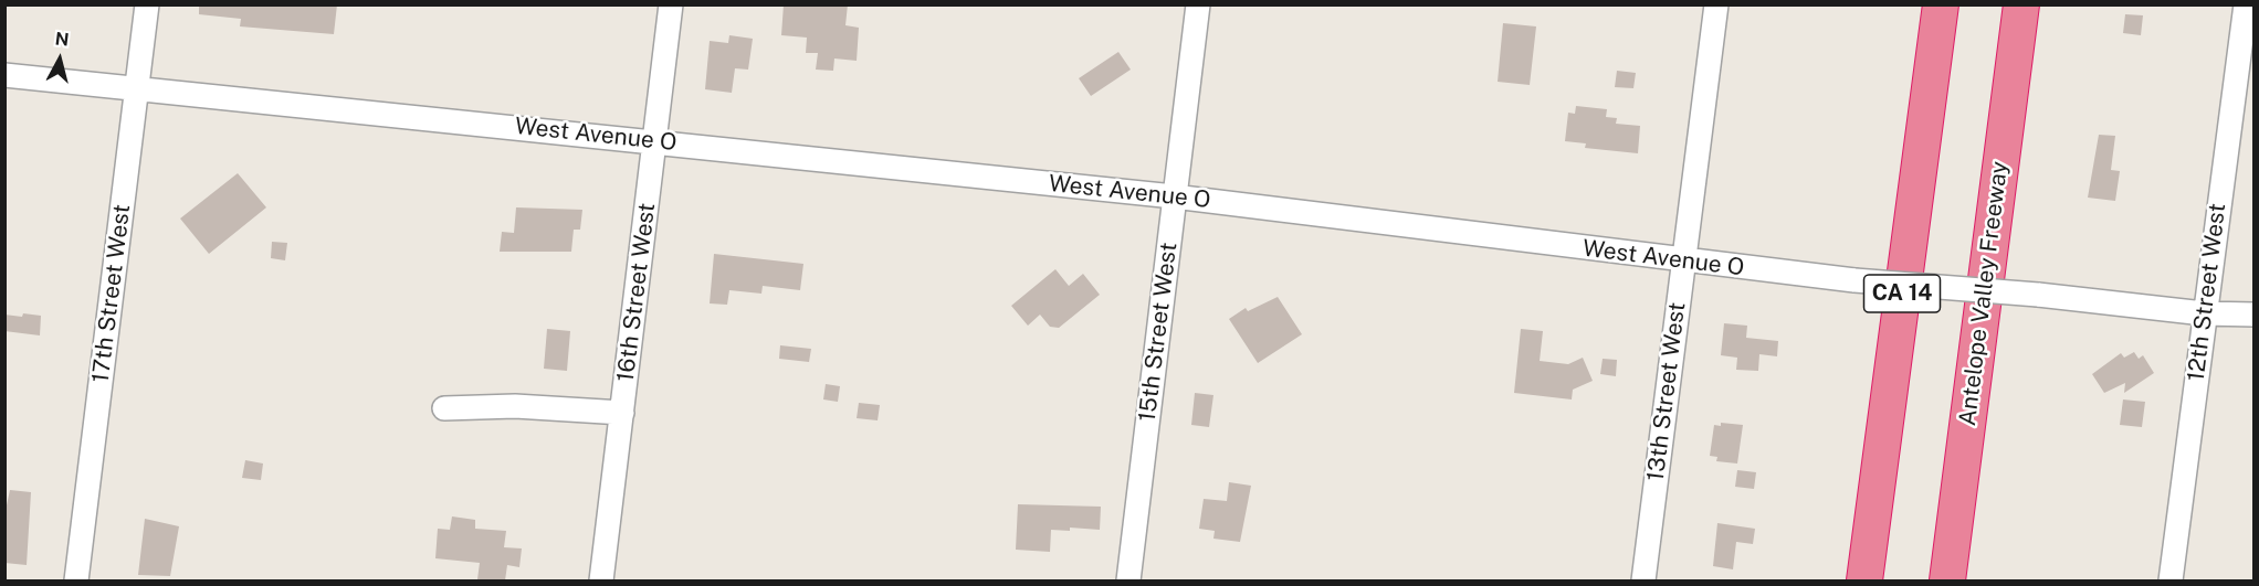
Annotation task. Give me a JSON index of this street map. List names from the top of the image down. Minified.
{"streets":{"highway":["CA 14","Antelope Valley Freeway"],"street":["West Avenue O","16th Street West","12th Street West","17th Street West","15th Street West","13th Street West"]},"crossings":[["West Avenue O","16th Street West"],["West Avenue O","12th Street West"],["West Avenue O","17th Street West"],["West Avenue O","15th Street West"],["West Avenue O","13th Street West"]],"north":"top"}
